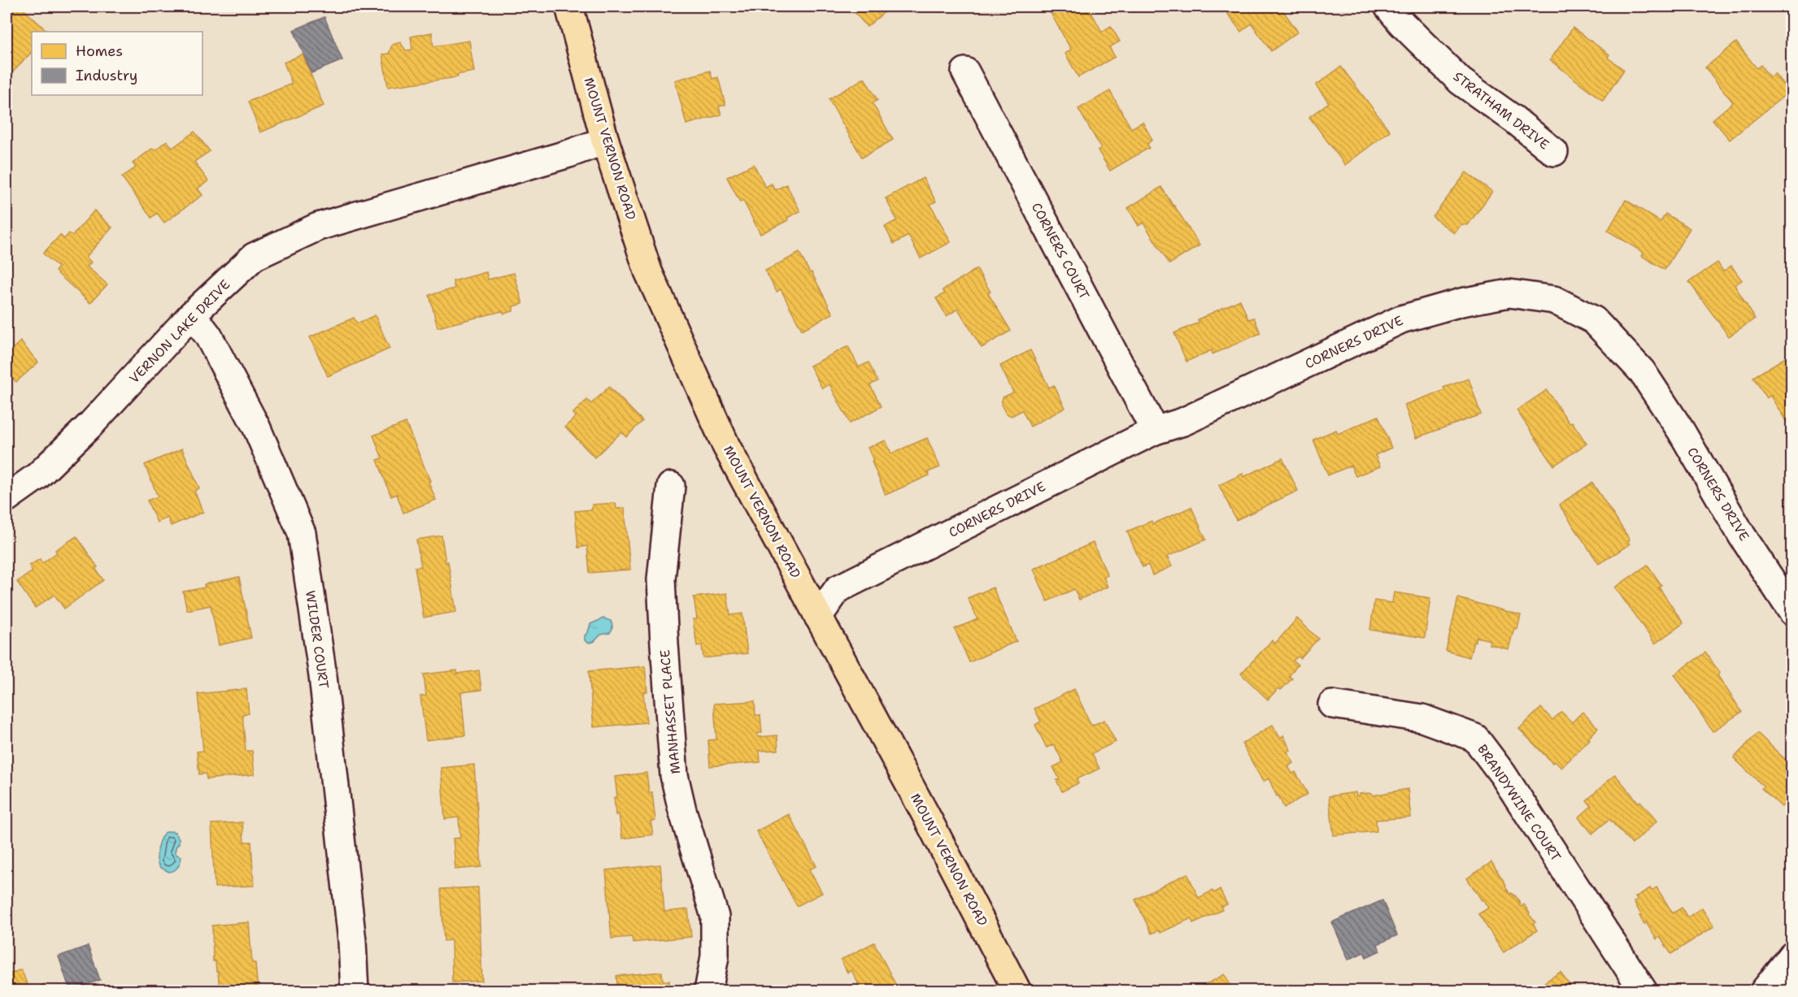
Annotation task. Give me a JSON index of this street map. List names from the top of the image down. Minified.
{"streets":{"main road":["MOUNT VERNON ROAD"],"street":["STRATHAM DRIVE","CORNERS COURT","VERNON LAKE DRIVE","CORNERS DRIVE","WILDER COURT","MANHASSET PLACE","BRANDYWINE COURT"]},"crossings":[["MOUNT VERNON ROAD","VERNON LAKE DRIVE"],["MOUNT VERNON ROAD","CORNERS DRIVE"],["CORNERS COURT","CORNERS DRIVE"],["VERNON LAKE DRIVE","WILDER COURT"]],"legend":["Homes","Industry"]}
